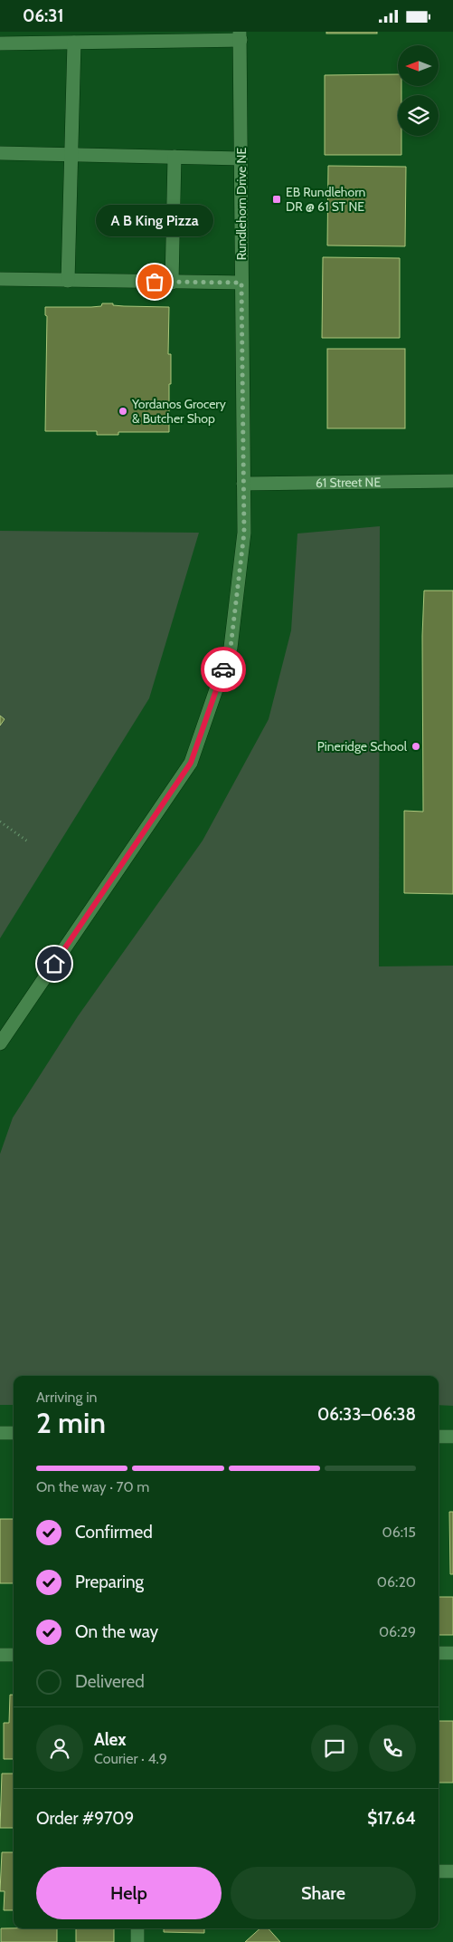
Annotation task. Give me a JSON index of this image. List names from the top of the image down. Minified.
{"streets":{"street":["Rundlehorn Drive NE","61 Street NE"]},"crossings":[["Rundlehorn Drive NE","61 Street NE"]],"places":{"transit":["EB Rundlehorn DR @ 61 ST NE"],"other":["A B King Pizza","Yordanos Grocery & Butcher Shop","Pineridge School"]},"north":"left","page":{"status":"06:31","bubble":"A B King Pizza","heading":["2 min","Arriving in","06:33–06:38"],"panel":["Alex","Courier · 4.9","Order #9709","$17.64"],"bar":"On the way · 70 m","list":[["Confirmed","06:15"],["Preparing","06:20"],["On the way","06:29"],"Delivered"],"buttons":["Help","Share"]}}
